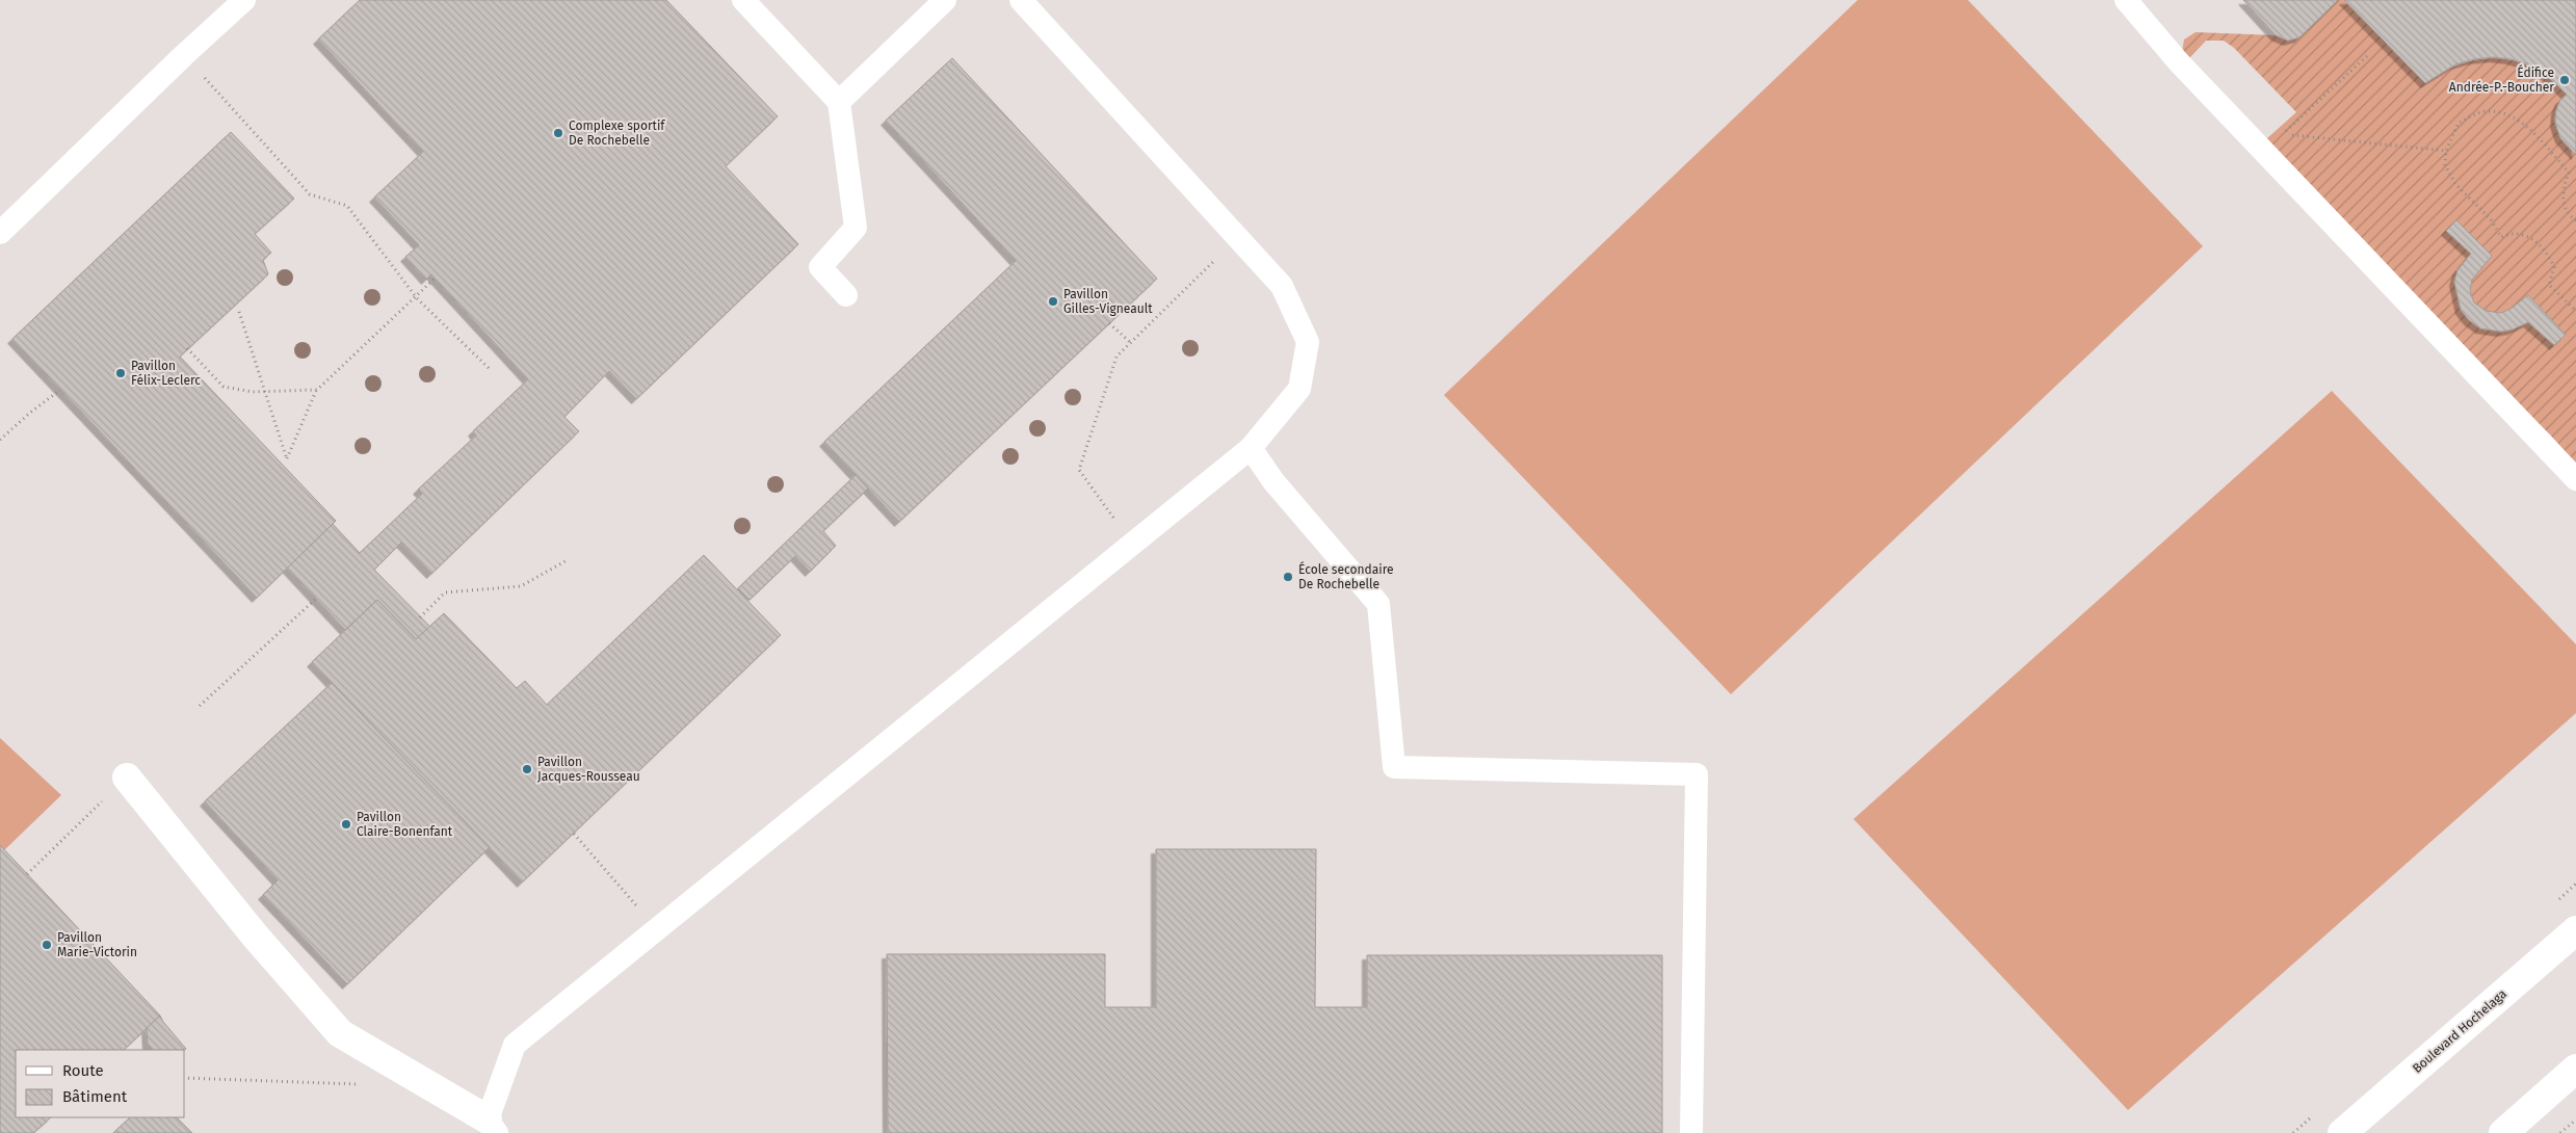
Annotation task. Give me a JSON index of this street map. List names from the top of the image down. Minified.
{"streets":{"street":["Boulevard Hochelaga"]},"places":["Édifice Andrée-P.-Boucher","Complexe sportif De Rochebelle","Pavillon Gilles-Vigneault","Pavillon Félix-Leclerc","École secondaire De Rochebelle","Pavillon Jacques-Rousseau","Pavillon Claire-Bonenfant","Pavillon Marie-Victorin"],"legend":["Route","Bâtiment"]}
